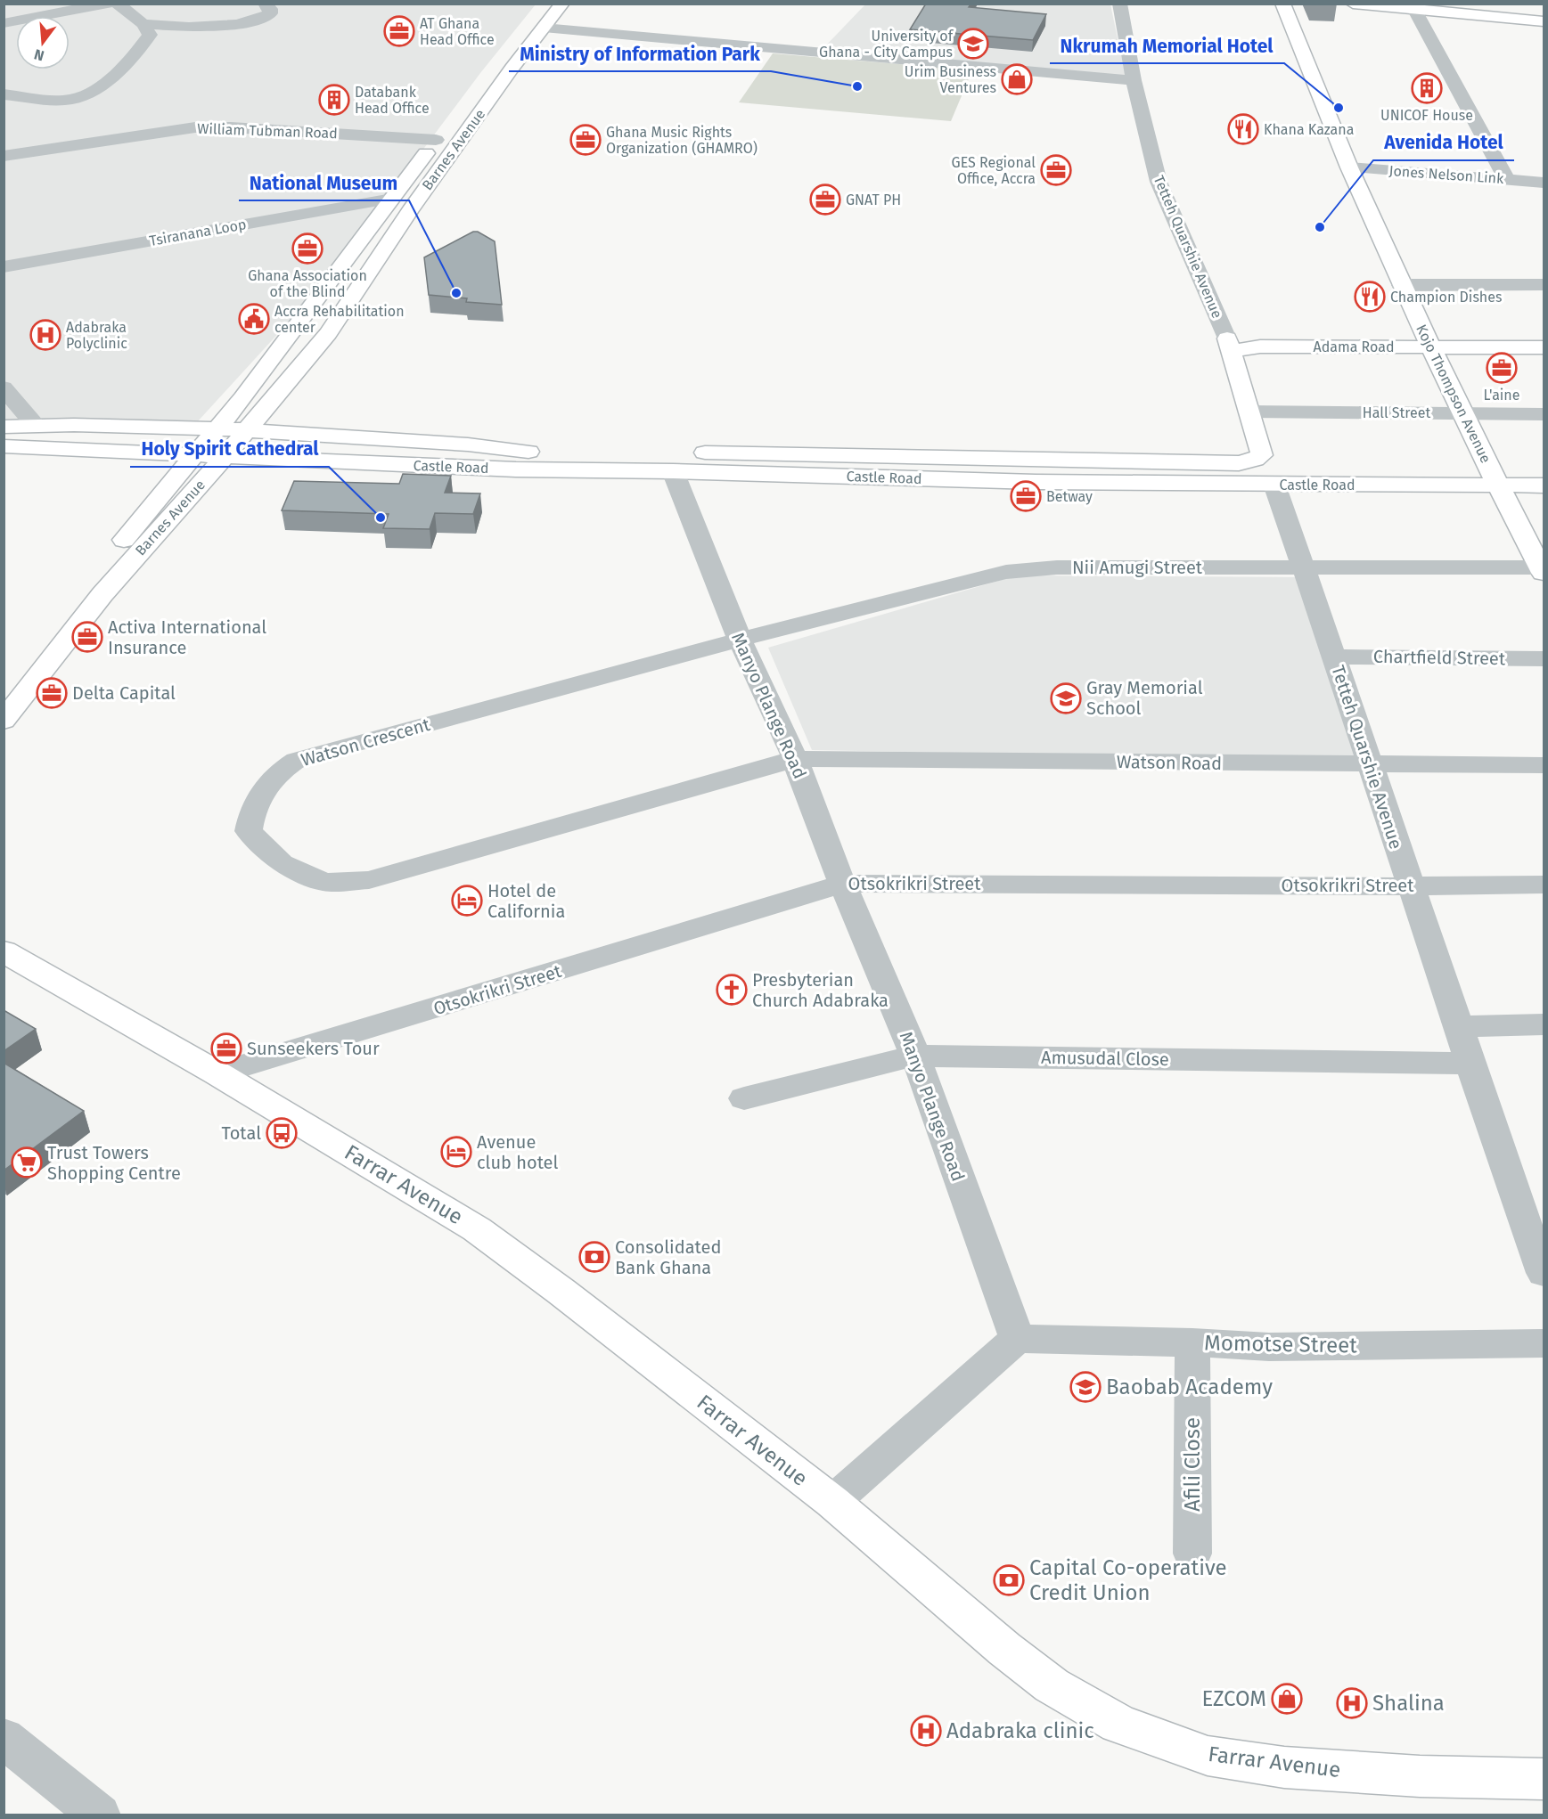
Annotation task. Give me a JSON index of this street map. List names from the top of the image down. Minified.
{"streets":{"main road":["Barnes Avenue","Tetteh Quarshie Avenue","Adama Road","Kojo Thompson Avenue","Castle Road","Farrar Avenue"],"street":["William Tubman Road","Jones Nelson Link","Tsiranana Loop","Hall Street","Nii Amugi Street","Chartfield Street","Manyo Plange Road","Watson Crescent","Watson Road","Otsokrikri Street","Amusudal Close","Momotse Street","Afili Close"]},"crossings":[["William Tubman Road","Barnes Avenue"],["Barnes Avenue","Tsiranana Loop"],["Barnes Avenue","Castle Road"],["Jones Nelson Link","Kojo Thompson Avenue"],["Tetteh Quarshie Avenue","Adama Road"],["Tetteh Quarshie Avenue","Hall Street"],["Tetteh Quarshie Avenue","Castle Road"],["Tetteh Quarshie Avenue","Nii Amugi Street"],["Tetteh Quarshie Avenue","Chartfield Street"],["Tetteh Quarshie Avenue","Watson Road"],["Tetteh Quarshie Avenue","Otsokrikri Street"],["Tetteh Quarshie Avenue","Amusudal Close"],["Adama Road","Kojo Thompson Avenue"],["Kojo Thompson Avenue","Hall Street"],["Kojo Thompson Avenue","Castle Road"],["Kojo Thompson Avenue","Nii Amugi Street"],["Castle Road","Manyo Plange Road"],["Nii Amugi Street","Manyo Plange Road"],["Nii Amugi Street","Watson Crescent"],["Manyo Plange Road","Watson Crescent"],["Manyo Plange Road","Watson Road"],["Manyo Plange Road","Otsokrikri Street"],["Manyo Plange Road","Amusudal Close"],["Manyo Plange Road","Momotse Street"],["Watson Crescent","Watson Road"],["Otsokrikri Street","Farrar Avenue"],["Momotse Street","Afili Close"]],"places":{"office":["AT Ghana Head Office","Ghana Music Rights Organization (GHAMRO)","GES Regional Office, Accra","GNAT PH","Ghana Association of the Blind","L'aine","Betway","Activa International Insurance","Delta Capital","Sunseekers Tour"],"school or university":["University of Ghana - City Campus","Gray Memorial School","Baobab Academy"],"shop":["Urim Business Ventures","EZCOM"],"other":["Ministry of Information Park","Nkrumah Memorial Hotel","Avenida Hotel","National Museum","Holy Spirit Cathedral"],"building":["UNICOF House","Databank Head Office"],"restaurant":["Khana Kazana","Champion Dishes"],"public building":["Accra Rehabilitation center"],"hospital":["Adabraka Polyclinic","Shalina","Adabraka clinic"],"hotel":["Hotel de California","Avenue club hotel"],"church":["Presbyterian Church Adabraka"],"bus stop":["Total"],"supermarket":["Trust Towers Shopping Centre"],"bank":["Consolidated Bank Ghana","Capital Co-operative Credit Union"]},"north":"bottom"}
